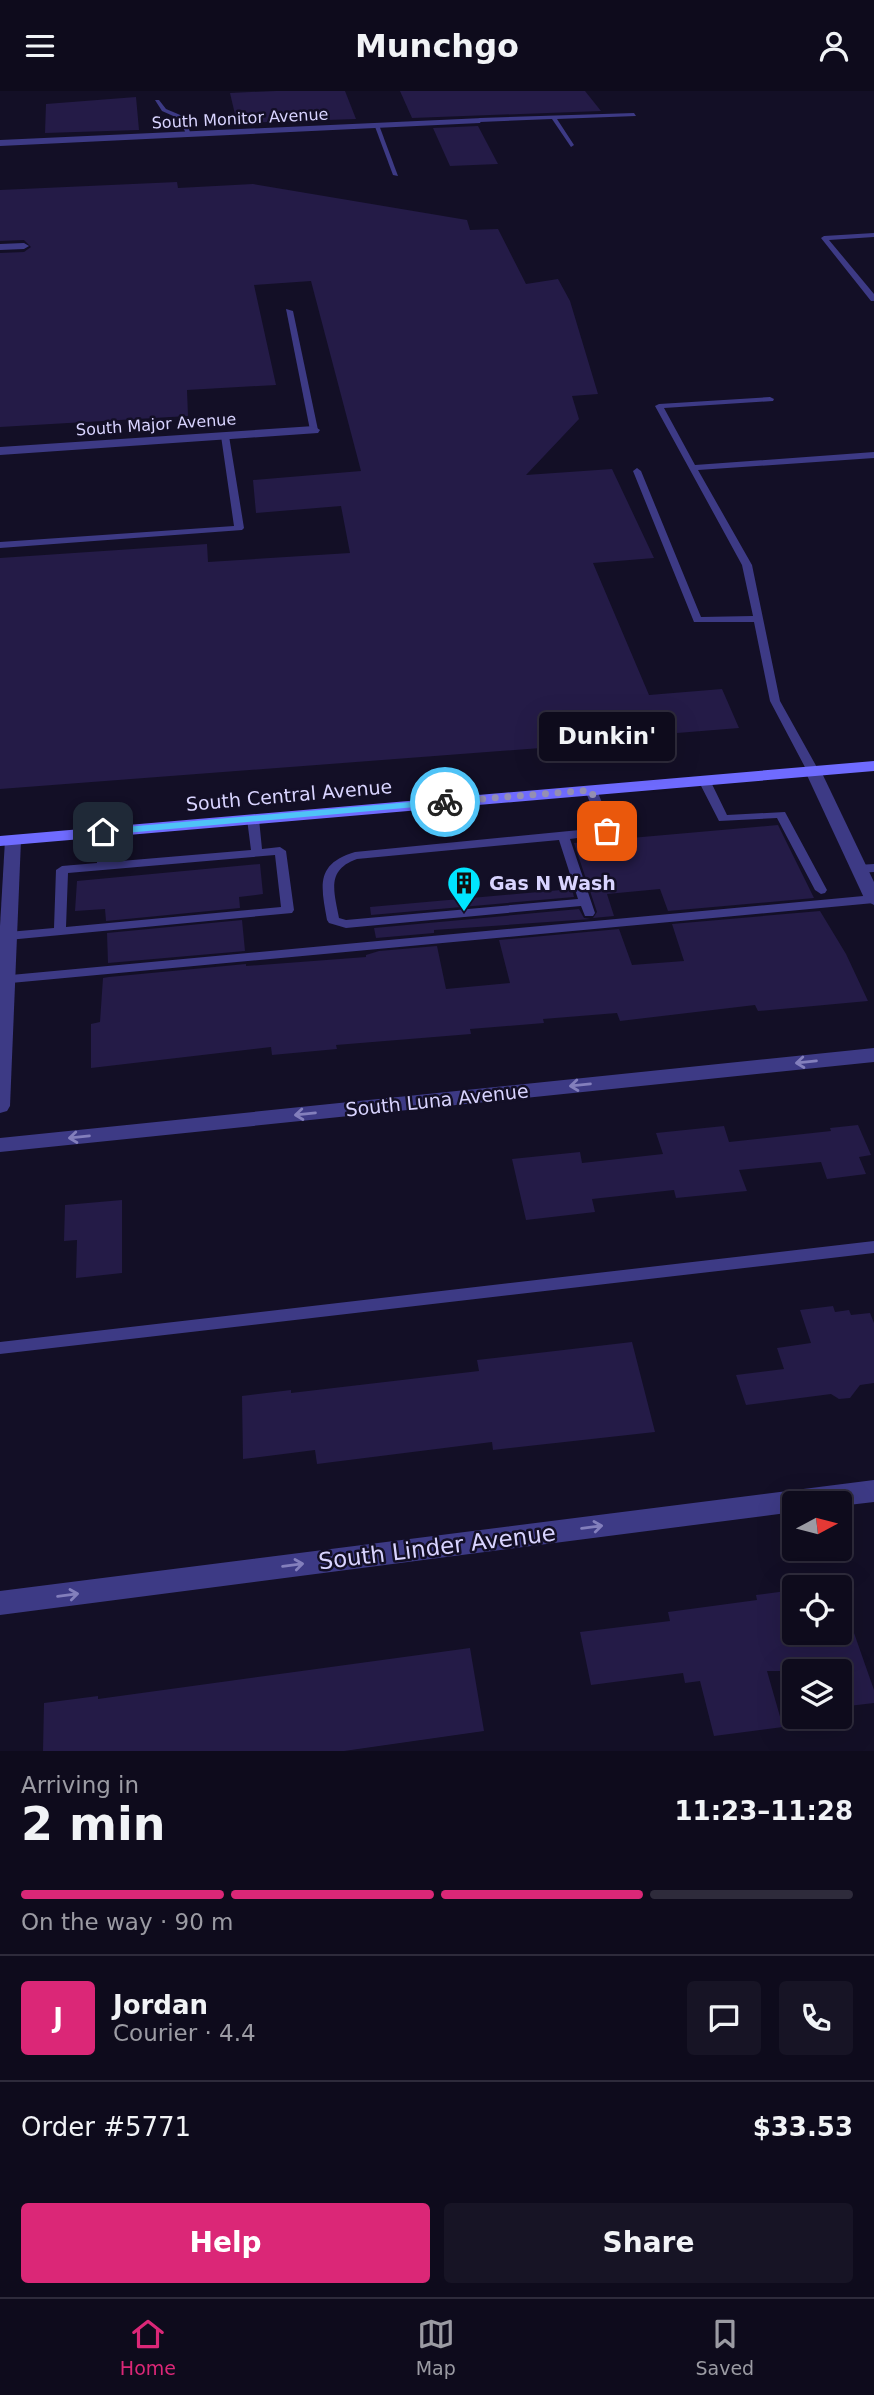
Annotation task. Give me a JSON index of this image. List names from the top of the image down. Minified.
{"streets":{"main road":["South Central Avenue"],"street":["South Monitor Avenue","South Major Avenue","South Luna Avenue","South Linder Avenue"]},"one_way":["South Luna Avenue","South Linder Avenue"],"places":{"other":["Dunkin'"],"building":["Gas N Wash"]},"north":"right","page":{"header":"Munchgo","bubble":"Dunkin'","heading":["2 min","Arriving in","11:23–11:28"],"panel":["Jordan","Courier · 4.4","Order #5771","$33.53"],"bar":"On the way · 90 m","round":"J","buttons":["Help","Share"],"tabs":["Home","Map","Saved"]}}
